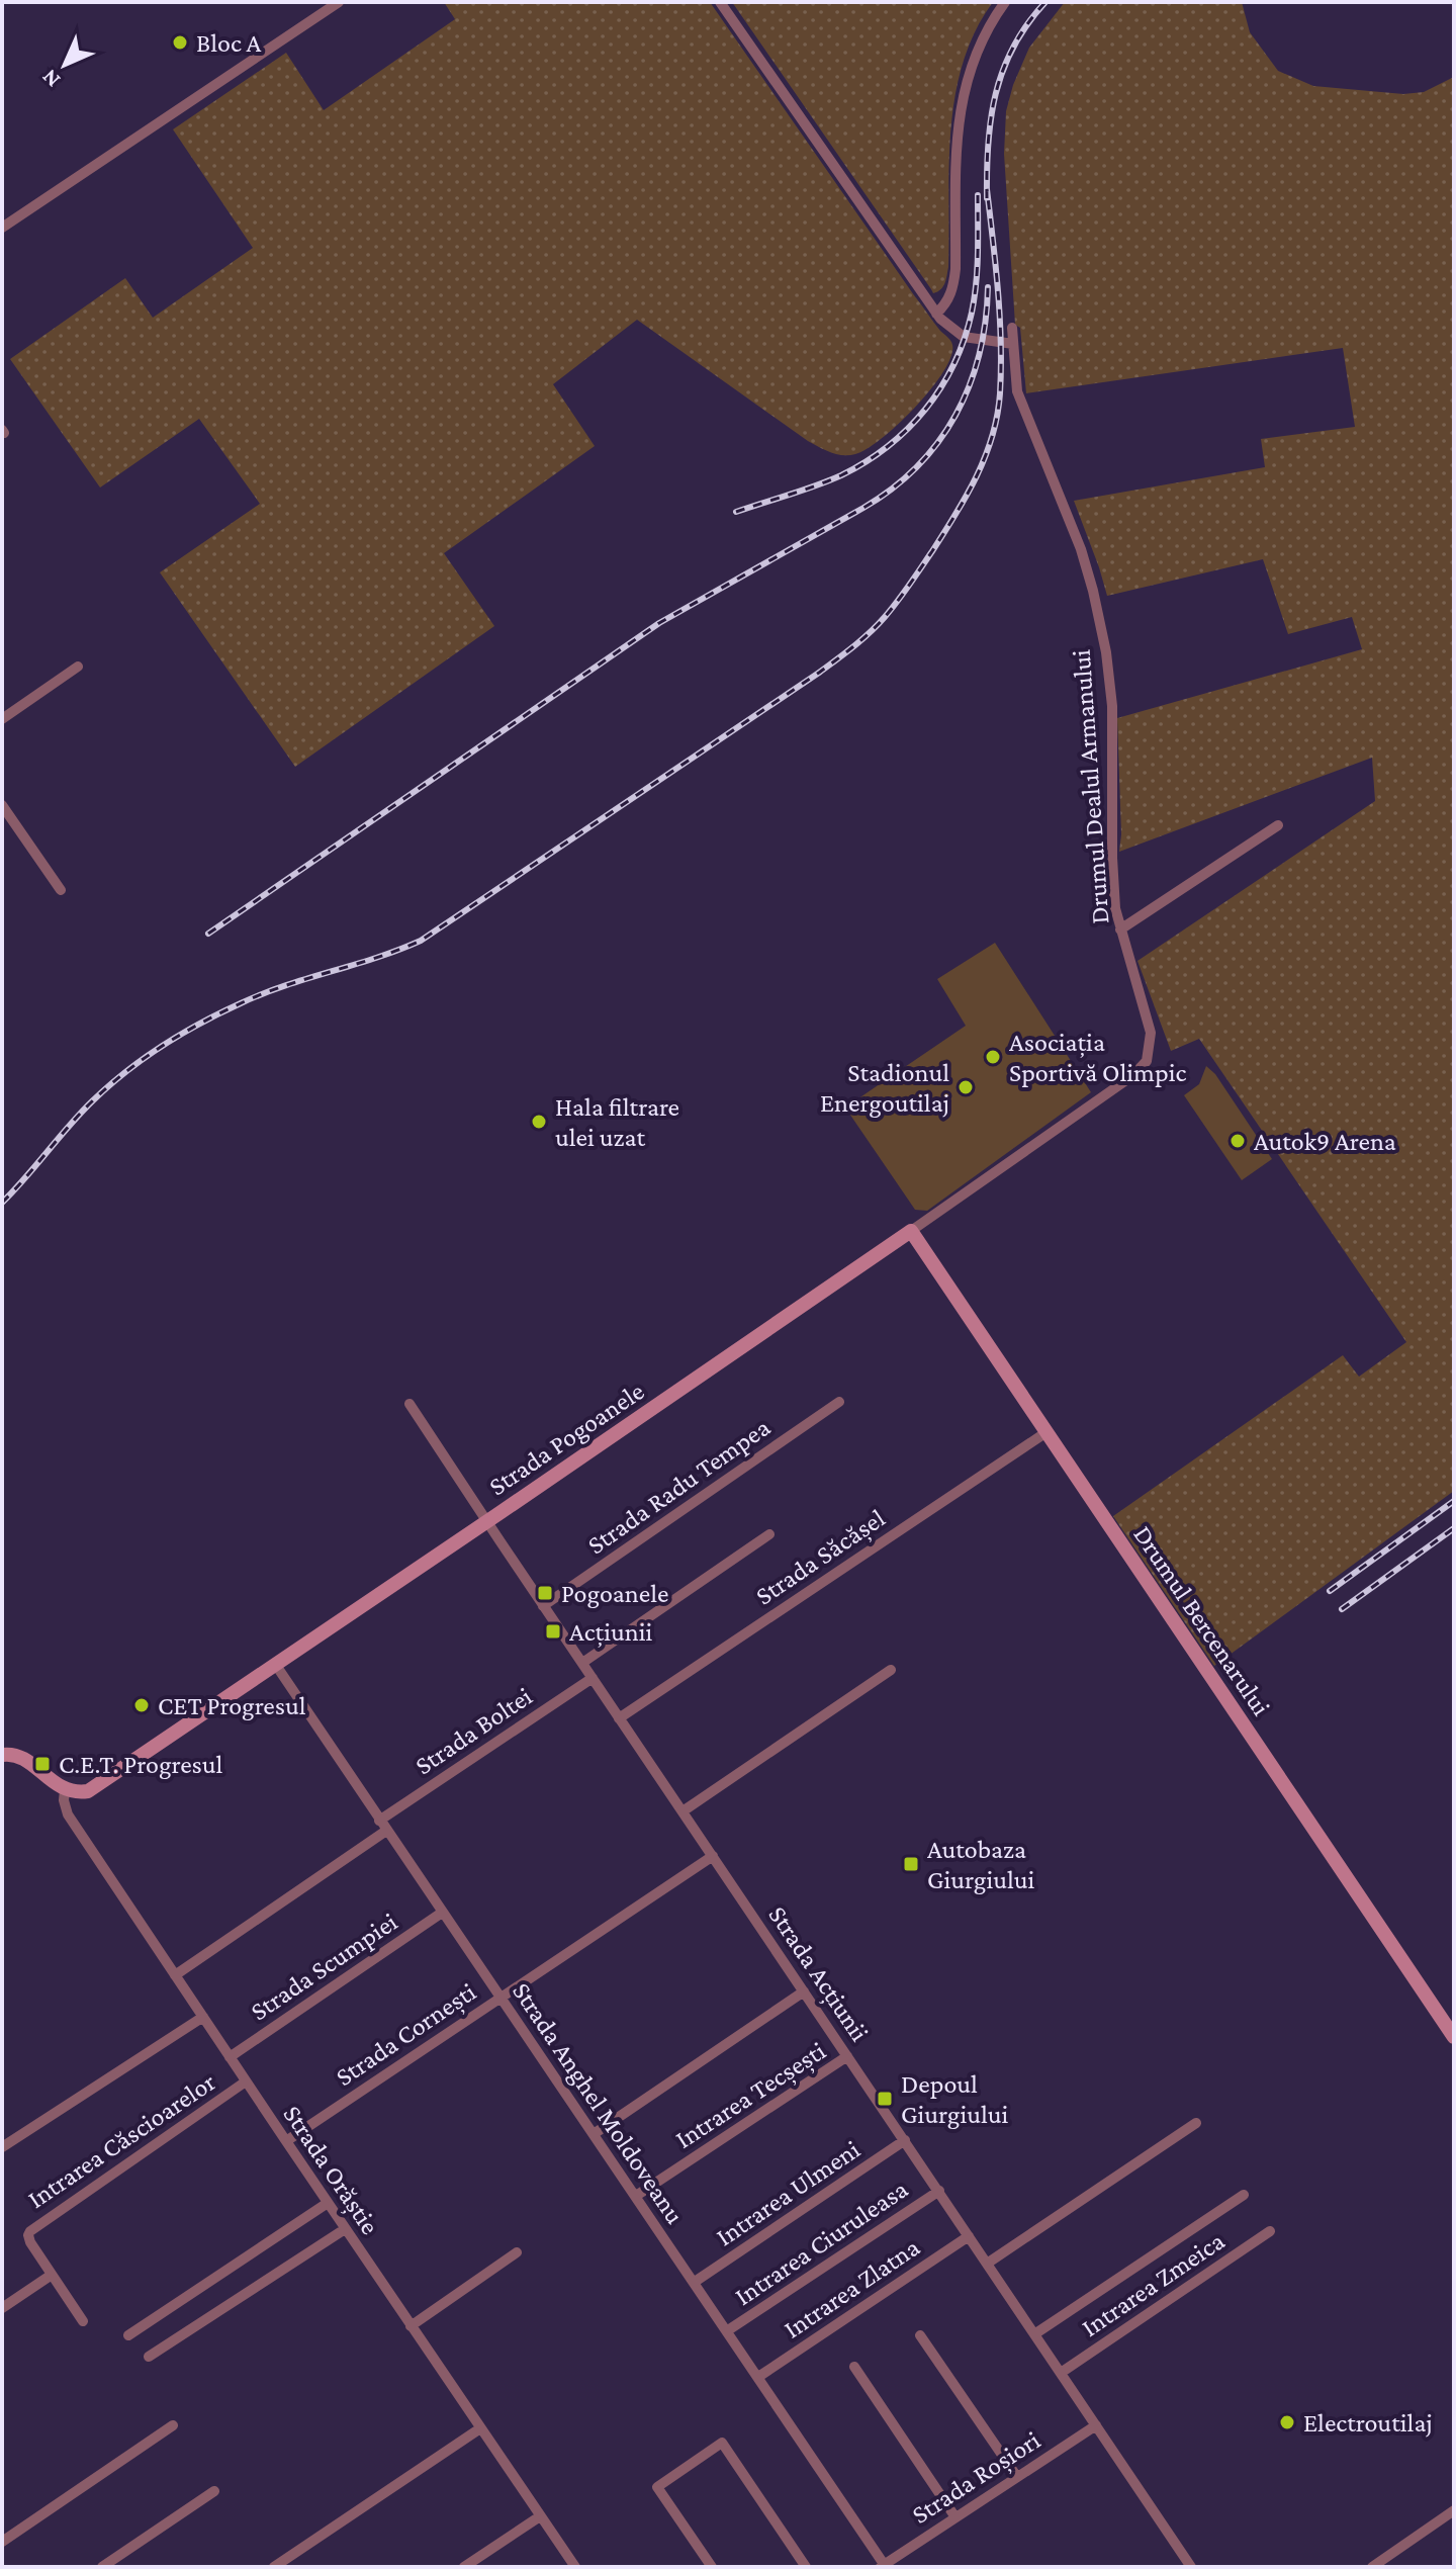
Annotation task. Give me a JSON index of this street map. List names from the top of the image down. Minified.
{"streets":{"street":["Drumul Dealul Armanului","Strada Pogoanele","Strada Radu Tempea","Strada Săcășel","Drumul Bercenarului","Strada Boltei","Strada Scumpiei","Strada Acțiunii","Strada Cornești","Intrarea Tecșești","Strada Anghel Moldoveanu","Intrarea Căscioarelor","Strada Orăștie","Intrarea Ulmeni","Intrarea Ciuruleasa","Intrarea Zmeica","Intrarea Zlatna","Strada Roșiori"]},"crossings":[["Drumul Dealul Armanului","Strada Pogoanele"],["Strada Pogoanele","Drumul Bercenarului"],["Strada Pogoanele","Strada Acțiunii"],["Strada Pogoanele","Strada Anghel Moldoveanu"],["Strada Pogoanele","Strada Orăștie"],["Strada Radu Tempea","Strada Acțiunii"],["Strada Săcășel","Drumul Bercenarului"],["Strada Săcășel","Strada Acțiunii"],["Strada Boltei","Strada Acțiunii"],["Strada Boltei","Strada Anghel Moldoveanu"],["Strada Scumpiei","Strada Anghel Moldoveanu"],["Strada Scumpiei","Strada Orăștie"],["Strada Acțiunii","Strada Cornești"],["Strada Acțiunii","Intrarea Tecșești"],["Strada Acțiunii","Intrarea Ulmeni"],["Strada Acțiunii","Intrarea Ciuruleasa"],["Strada Acțiunii","Intrarea Zmeica"],["Strada Acțiunii","Intrarea Zlatna"],["Strada Acțiunii","Strada Roșiori"],["Strada Cornești","Strada Anghel Moldoveanu"],["Strada Cornești","Strada Orăștie"],["Intrarea Tecșești","Strada Anghel Moldoveanu"],["Strada Anghel Moldoveanu","Intrarea Ulmeni"],["Strada Anghel Moldoveanu","Intrarea Ciuruleasa"],["Strada Anghel Moldoveanu","Intrarea Zlatna"],["Strada Anghel Moldoveanu","Strada Roșiori"],["Intrarea Căscioarelor","Strada Orăștie"]],"places":{"other":["Bloc A","Asociația Sportivă Olimpic","Stadionul Energoutilaj","Hala filtrare ulei uzat","Autok9 Arena","CET Progresul","Electroutilaj"],"transit":["Pogoanele","Acțiunii","C.E.T. Progresul","Autobaza Giurgiului","Depoul Giurgiului"]},"north":"bottom left"}
